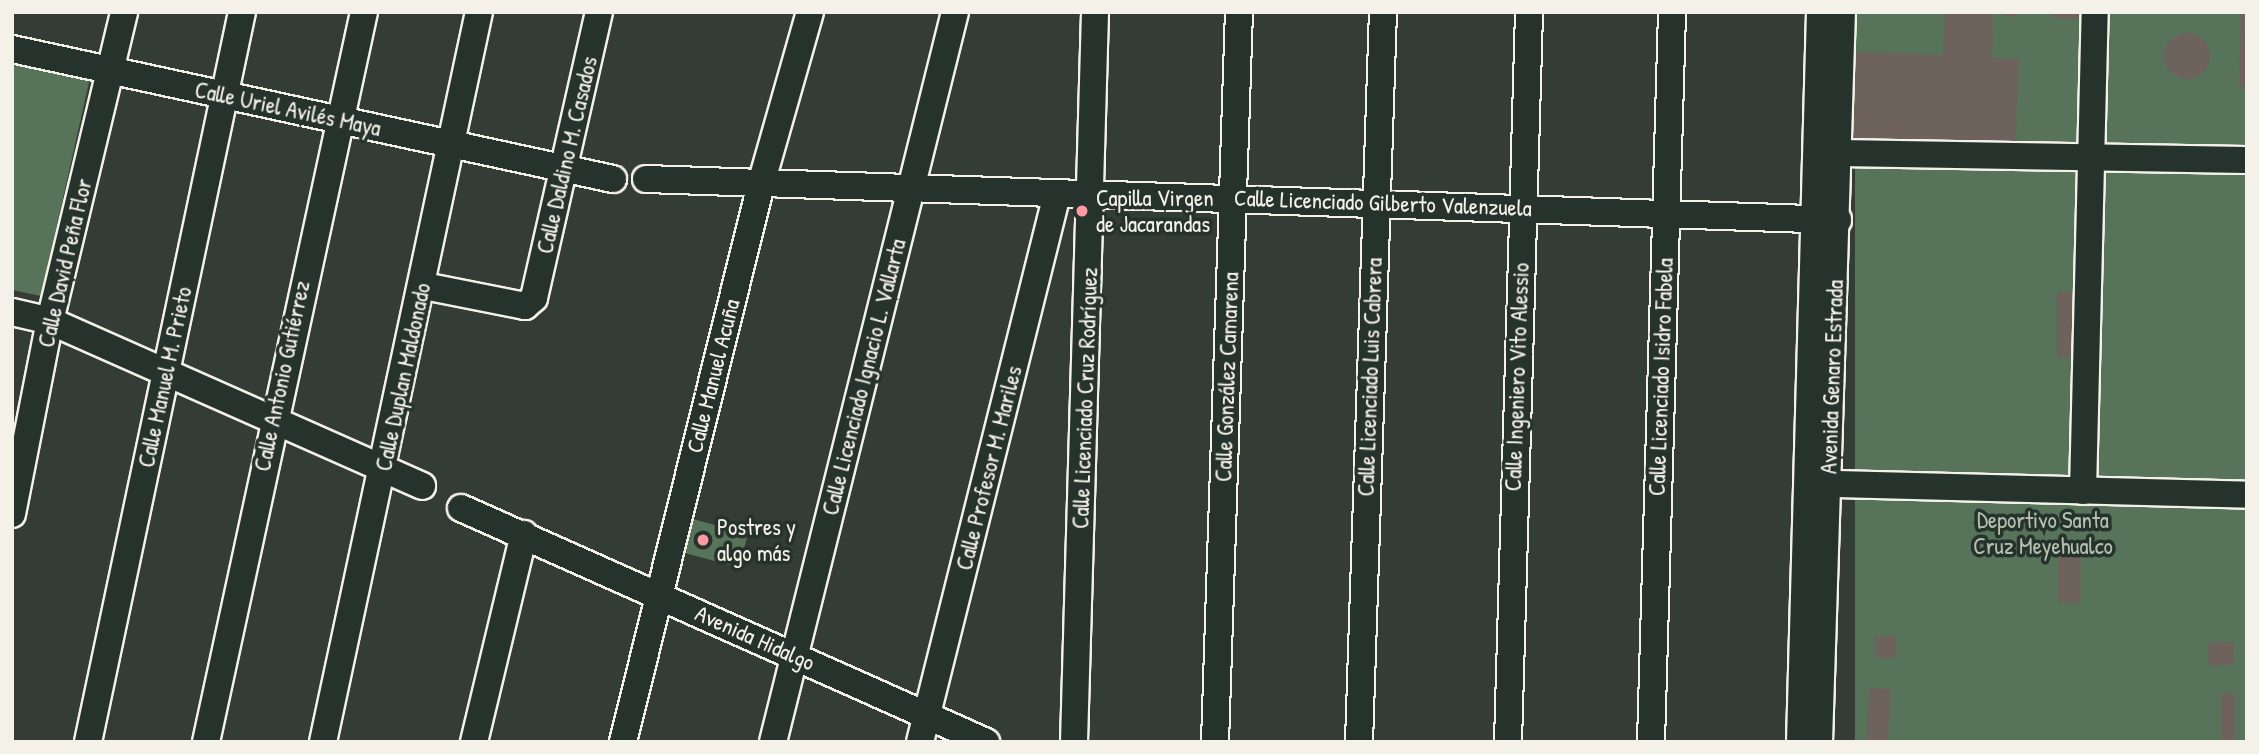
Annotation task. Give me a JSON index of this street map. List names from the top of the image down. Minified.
{"streets":{"street":["Calle Uriel Avilés Maya","Calle Daldino M. Casados","Calle Licenciado Gilberto Valenzuela","Calle David Peña Flor","Calle Antonio Gutiérrez","Calle Manuel Acuña","Calle Manuel M. Prieto","Calle Duplan Maldonado","Calle Licenciado Ignacio L. Vallarta","Calle González Camarena","Calle Licenciado Luis Cabrera","Calle Ingeniero Vito Alessio","Calle Licenciado Isidro Fabela","Avenida Genaro Estrada","Calle Licenciado Cruz Rodríguez","Calle Profesor M. Mariles","Avenida Hidalgo"]},"crossings":[["Calle Uriel Avilés Maya","Calle Daldino M. Casados"],["Calle Uriel Avilés Maya","Calle David Peña Flor"],["Calle Uriel Avilés Maya","Calle Antonio Gutiérrez"],["Calle Uriel Avilés Maya","Calle Manuel M. Prieto"],["Calle Uriel Avilés Maya","Calle Duplan Maldonado"],["Calle Daldino M. Casados","Calle Duplan Maldonado"],["Calle Licenciado Gilberto Valenzuela","Calle Manuel Acuña"],["Calle Licenciado Gilberto Valenzuela","Calle Licenciado Ignacio L. Vallarta"],["Calle Licenciado Gilberto Valenzuela","Calle González Camarena"],["Calle Licenciado Gilberto Valenzuela","Calle Licenciado Luis Cabrera"],["Calle Licenciado Gilberto Valenzuela","Calle Ingeniero Vito Alessio"],["Calle Licenciado Gilberto Valenzuela","Calle Licenciado Isidro Fabela"],["Calle Licenciado Gilberto Valenzuela","Avenida Genaro Estrada"],["Calle Licenciado Gilberto Valenzuela","Calle Licenciado Cruz Rodríguez"],["Calle Licenciado Gilberto Valenzuela","Calle Profesor M. Mariles"],["Calle Manuel Acuña","Avenida Hidalgo"],["Calle Licenciado Ignacio L. Vallarta","Avenida Hidalgo"],["Calle Profesor M. Mariles","Avenida Hidalgo"]],"parks":["Deportivo Santa Cruz Meyehualco"],"places":["Capilla Virgen de Jacarandas","Postres y algo más"]}
